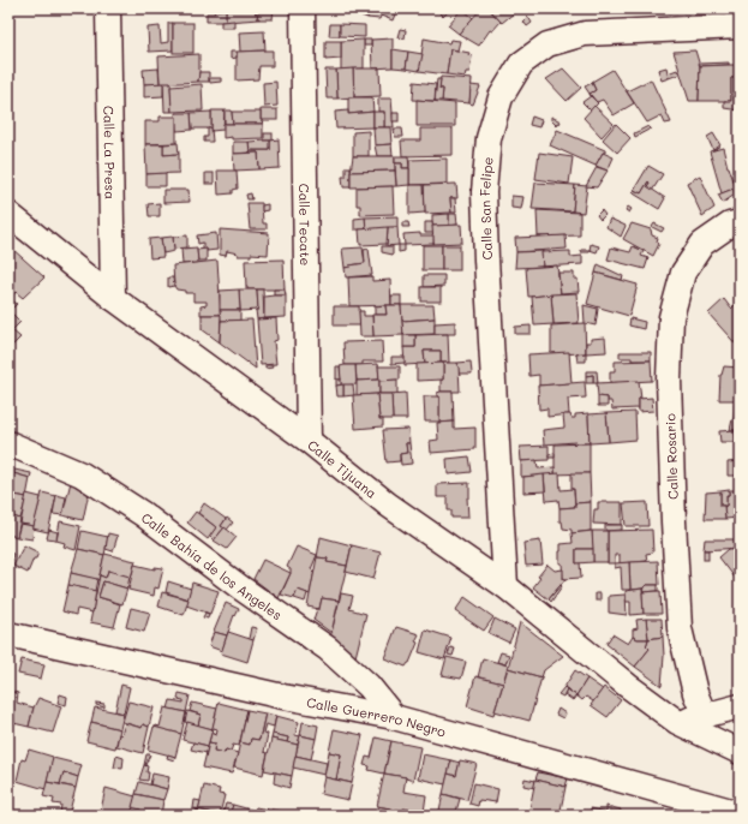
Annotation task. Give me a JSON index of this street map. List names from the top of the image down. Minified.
{"streets":{"street":["Calle La Presa","Calle San Felipe","Calle Tecate","Calle Rosario","Calle Tijuana","Calle Bahía de los Angeles","Calle Guerrero Negro"]},"crossings":[["Calle La Presa","Calle Tijuana"],["Calle San Felipe","Calle Tijuana"],["Calle Tecate","Calle Tijuana"],["Calle Bahía de los Angeles","Calle Guerrero Negro"]]}
